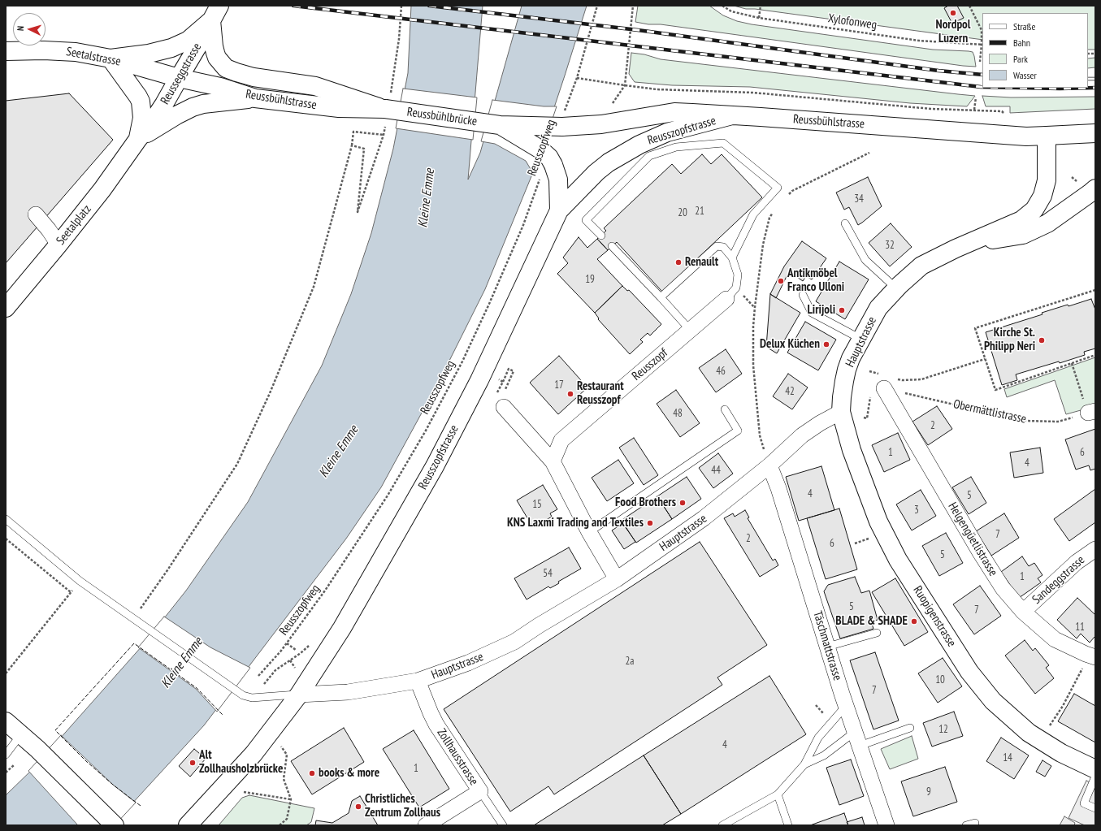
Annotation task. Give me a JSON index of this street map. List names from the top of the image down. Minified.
{"streets":{"main road":["Seetalstrasse","Reusseggstrasse","Reussbühlstrasse","Reussbühlbrücke","Reusszopfstrasse","Seetalplatz","Hauptstrasse","Ruopigenstrasse"],"street":["Reusszopf","Helgengüetlistrasse","Sandeggstrasse","Täschmattstrasse","Zollhausstrasse"],"path":["Xylofonweg","Reusszopfweg","Obermättlistrasse"]},"crossings":[["Seetalstrasse","Reusseggstrasse"],["Seetalstrasse","Reussbühlstrasse"],["Reusseggstrasse","Reussbühlstrasse"],["Reusseggstrasse","Seetalplatz"],["Reussbühlstrasse","Reussbühlbrücke"],["Reussbühlstrasse","Reusszopfstrasse"],["Reussbühlstrasse","Reusszopfweg"],["Reussbühlstrasse","Hauptstrasse"],["Reussbühlbrücke","Reusszopfstrasse"],["Reussbühlbrücke","Reusszopfweg"],["Reusszopfstrasse","Hauptstrasse"],["Hauptstrasse","Ruopigenstrasse"],["Hauptstrasse","Täschmattstrasse"],["Hauptstrasse","Zollhausstrasse"],["Obermättlistrasse","Helgengüetlistrasse"],["Helgengüetlistrasse","Sandeggstrasse"]],"water":["Kleine Emme"],"places":["Nordpol Luzern","Renault","Antikmöbel Franco Ulloni","Lirijoli","Kirche St. Philipp Neri","Delux Küchen","Restaurant Reusszopf","Food Brothers","KNS Laxmi Trading and Textiles","BLADE & SHADE","Alt Zollhausholzbrücke","books & more","Christliches Zentrum Zollhaus"],"house_numbers":["34","21","20","32","19","46","17","42","48","2","1","6","4","44","4","5","15","3","7","2","6","5","54","1","5","7","11","2a","10","7","12","4","14","1","9"],"legend":["Straße","Bahn","Park","Wasser"],"north":"left"}
